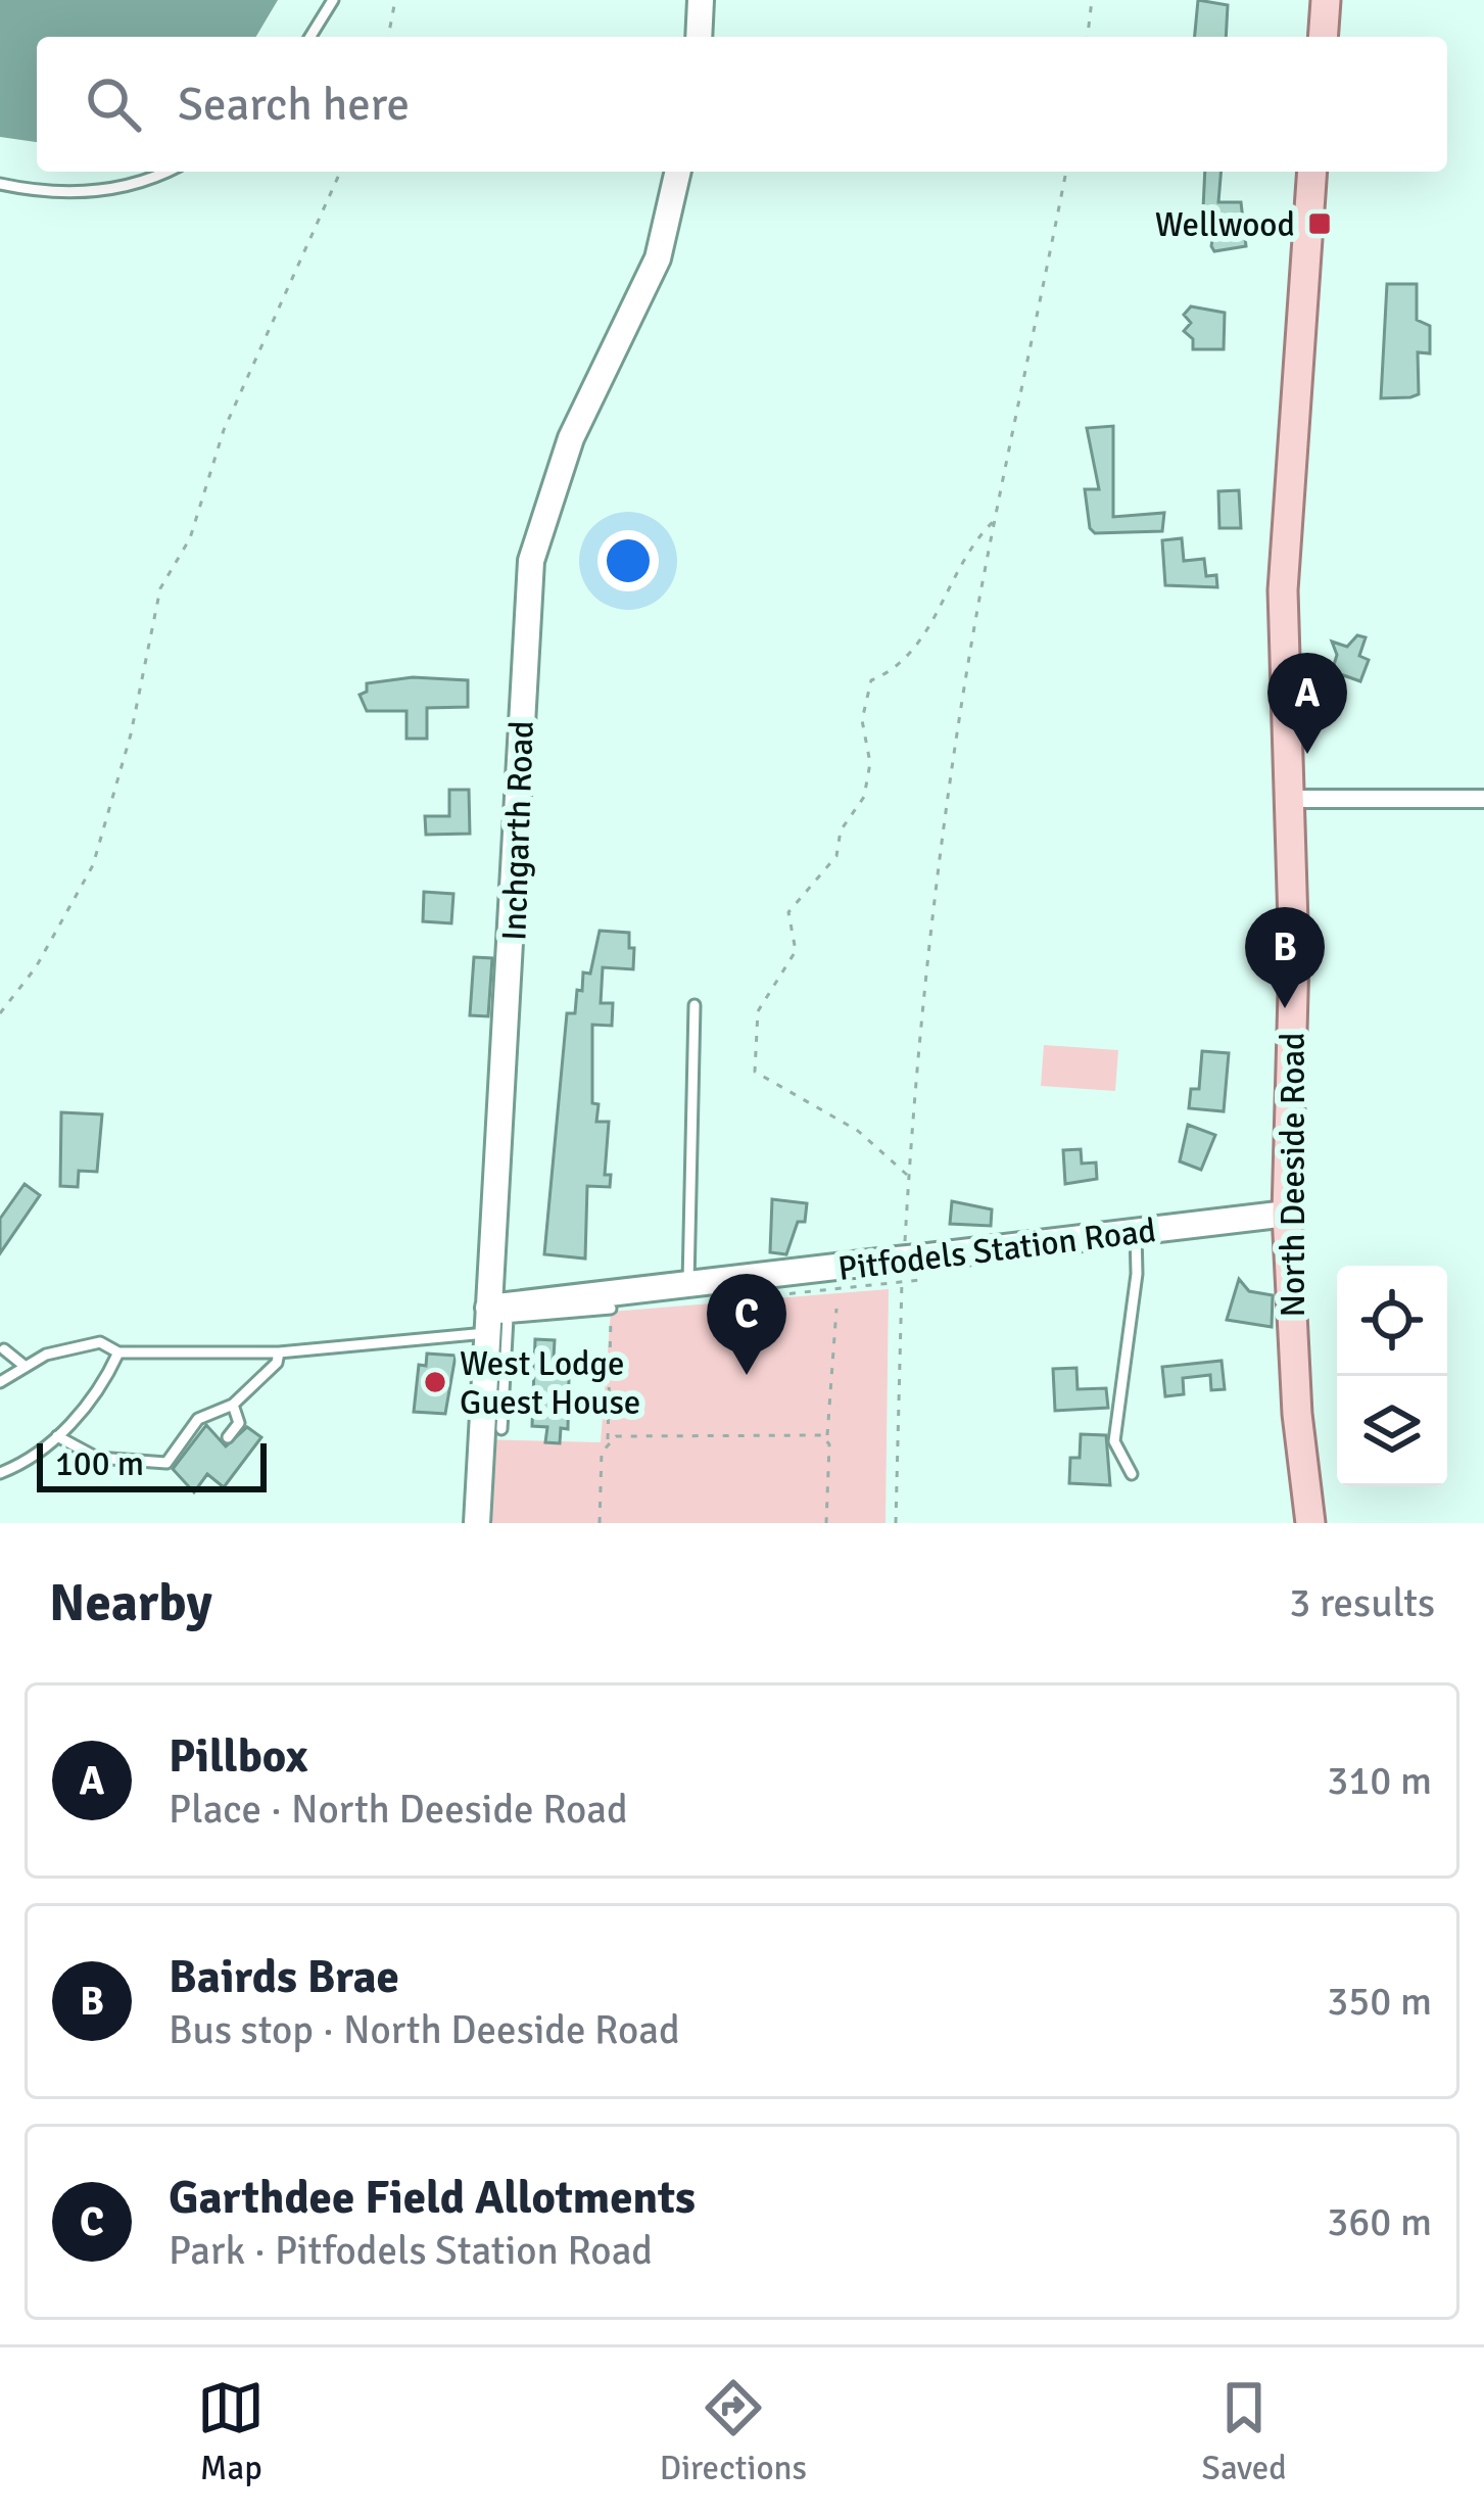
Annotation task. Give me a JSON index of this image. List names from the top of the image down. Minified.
{"streets":{"main road":["North Deeside Road"],"street":["Inchgarth Road","Pitfodels Station Road"]},"crossings":[["Inchgarth Road","Pitfodels Station Road"],["North Deeside Road","Pitfodels Station Road"]],"places":{"transit":["Wellwood"],"other":["West Lodge Guest House"]},"scale_bar":"100 m","page":{"search":"Search here","pins":["A","B","C"],"scale":"100 m","heading":["Nearby","3 results"],"list":[{"mark":"A","name":"Pillbox","note":"Place · North Deeside Road","value":"310 m"},{"mark":"B","name":"Bairds Brae","note":"Bus stop · North Deeside Road","value":"350 m"},{"mark":"C","name":"Garthdee Field Allotments","note":"Park · Pitfodels Station Road","value":"360 m"}],"nav":["Map","Directions","Saved"]}}
